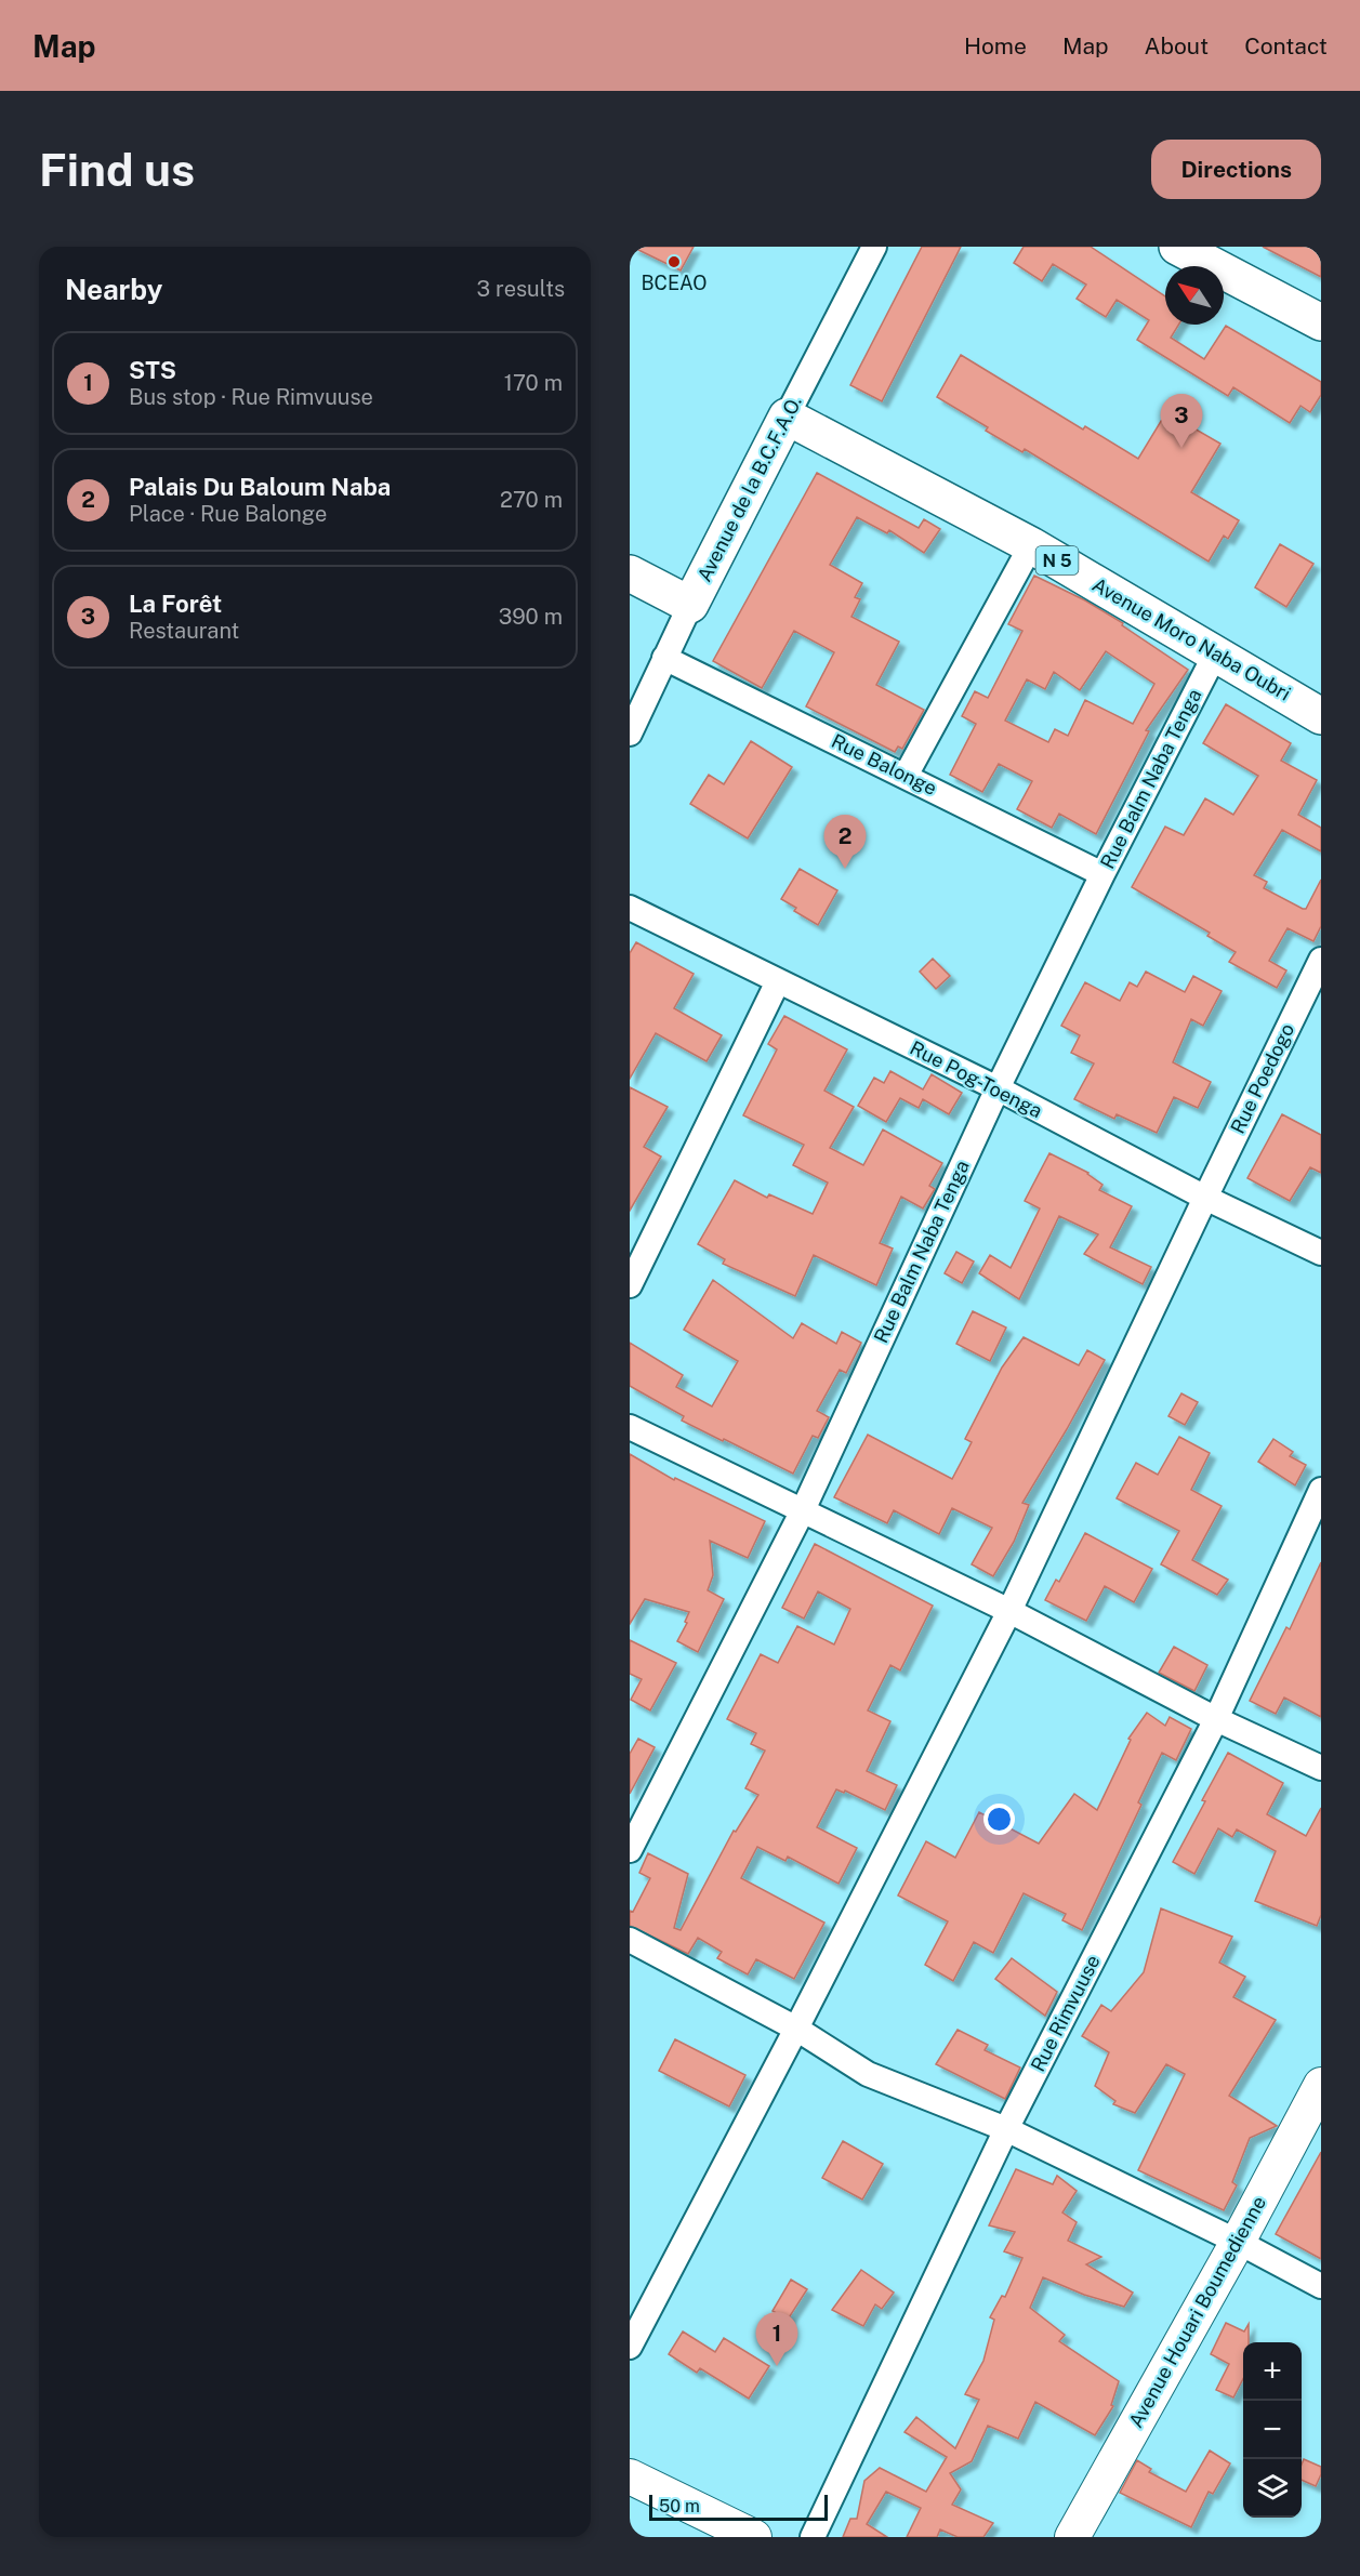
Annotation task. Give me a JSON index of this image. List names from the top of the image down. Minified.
{"streets":{"highway":["Avenue de la B.C.F.A.O.","N 5","Avenue Moro Naba Oubri"],"street":["Rue Balonge","Rue Balm Naba Tenga","Rue Poedogo","Rue Pog-Toenga","Rue Rimvuuse","Avenue Houari Boumedienne"]},"crossings":[["Avenue de la B.C.F.A.O.","Avenue Moro Naba Oubri"],["Avenue de la B.C.F.A.O.","Rue Balonge"],["Avenue Moro Naba Oubri","Rue Balm Naba Tenga"],["Rue Balonge","Rue Balm Naba Tenga"],["Rue Balm Naba Tenga","Rue Pog-Toenga"],["Rue Poedogo","Rue Pog-Toenga"]],"places":["BCEAO"],"scale_bar":"50 m","north":"top left","page":{"header":"Map","nav":["Home","Map","About","Contact"],"buttons":"Directions","title":"Find us","heading":["Nearby","3 results"],"list":[{"mark":"1","name":"STS","note":"Bus stop · Rue Rimvuuse","value":"170 m"},{"mark":"2","name":"Palais Du Baloum Naba","note":"Place · Rue Balonge","value":"270 m"},{"mark":"3","name":"La Forêt","note":"Restaurant","value":"390 m"}],"pins":["3","2","1"],"map_buttons":["+","−"],"scale":"50 m"}}
